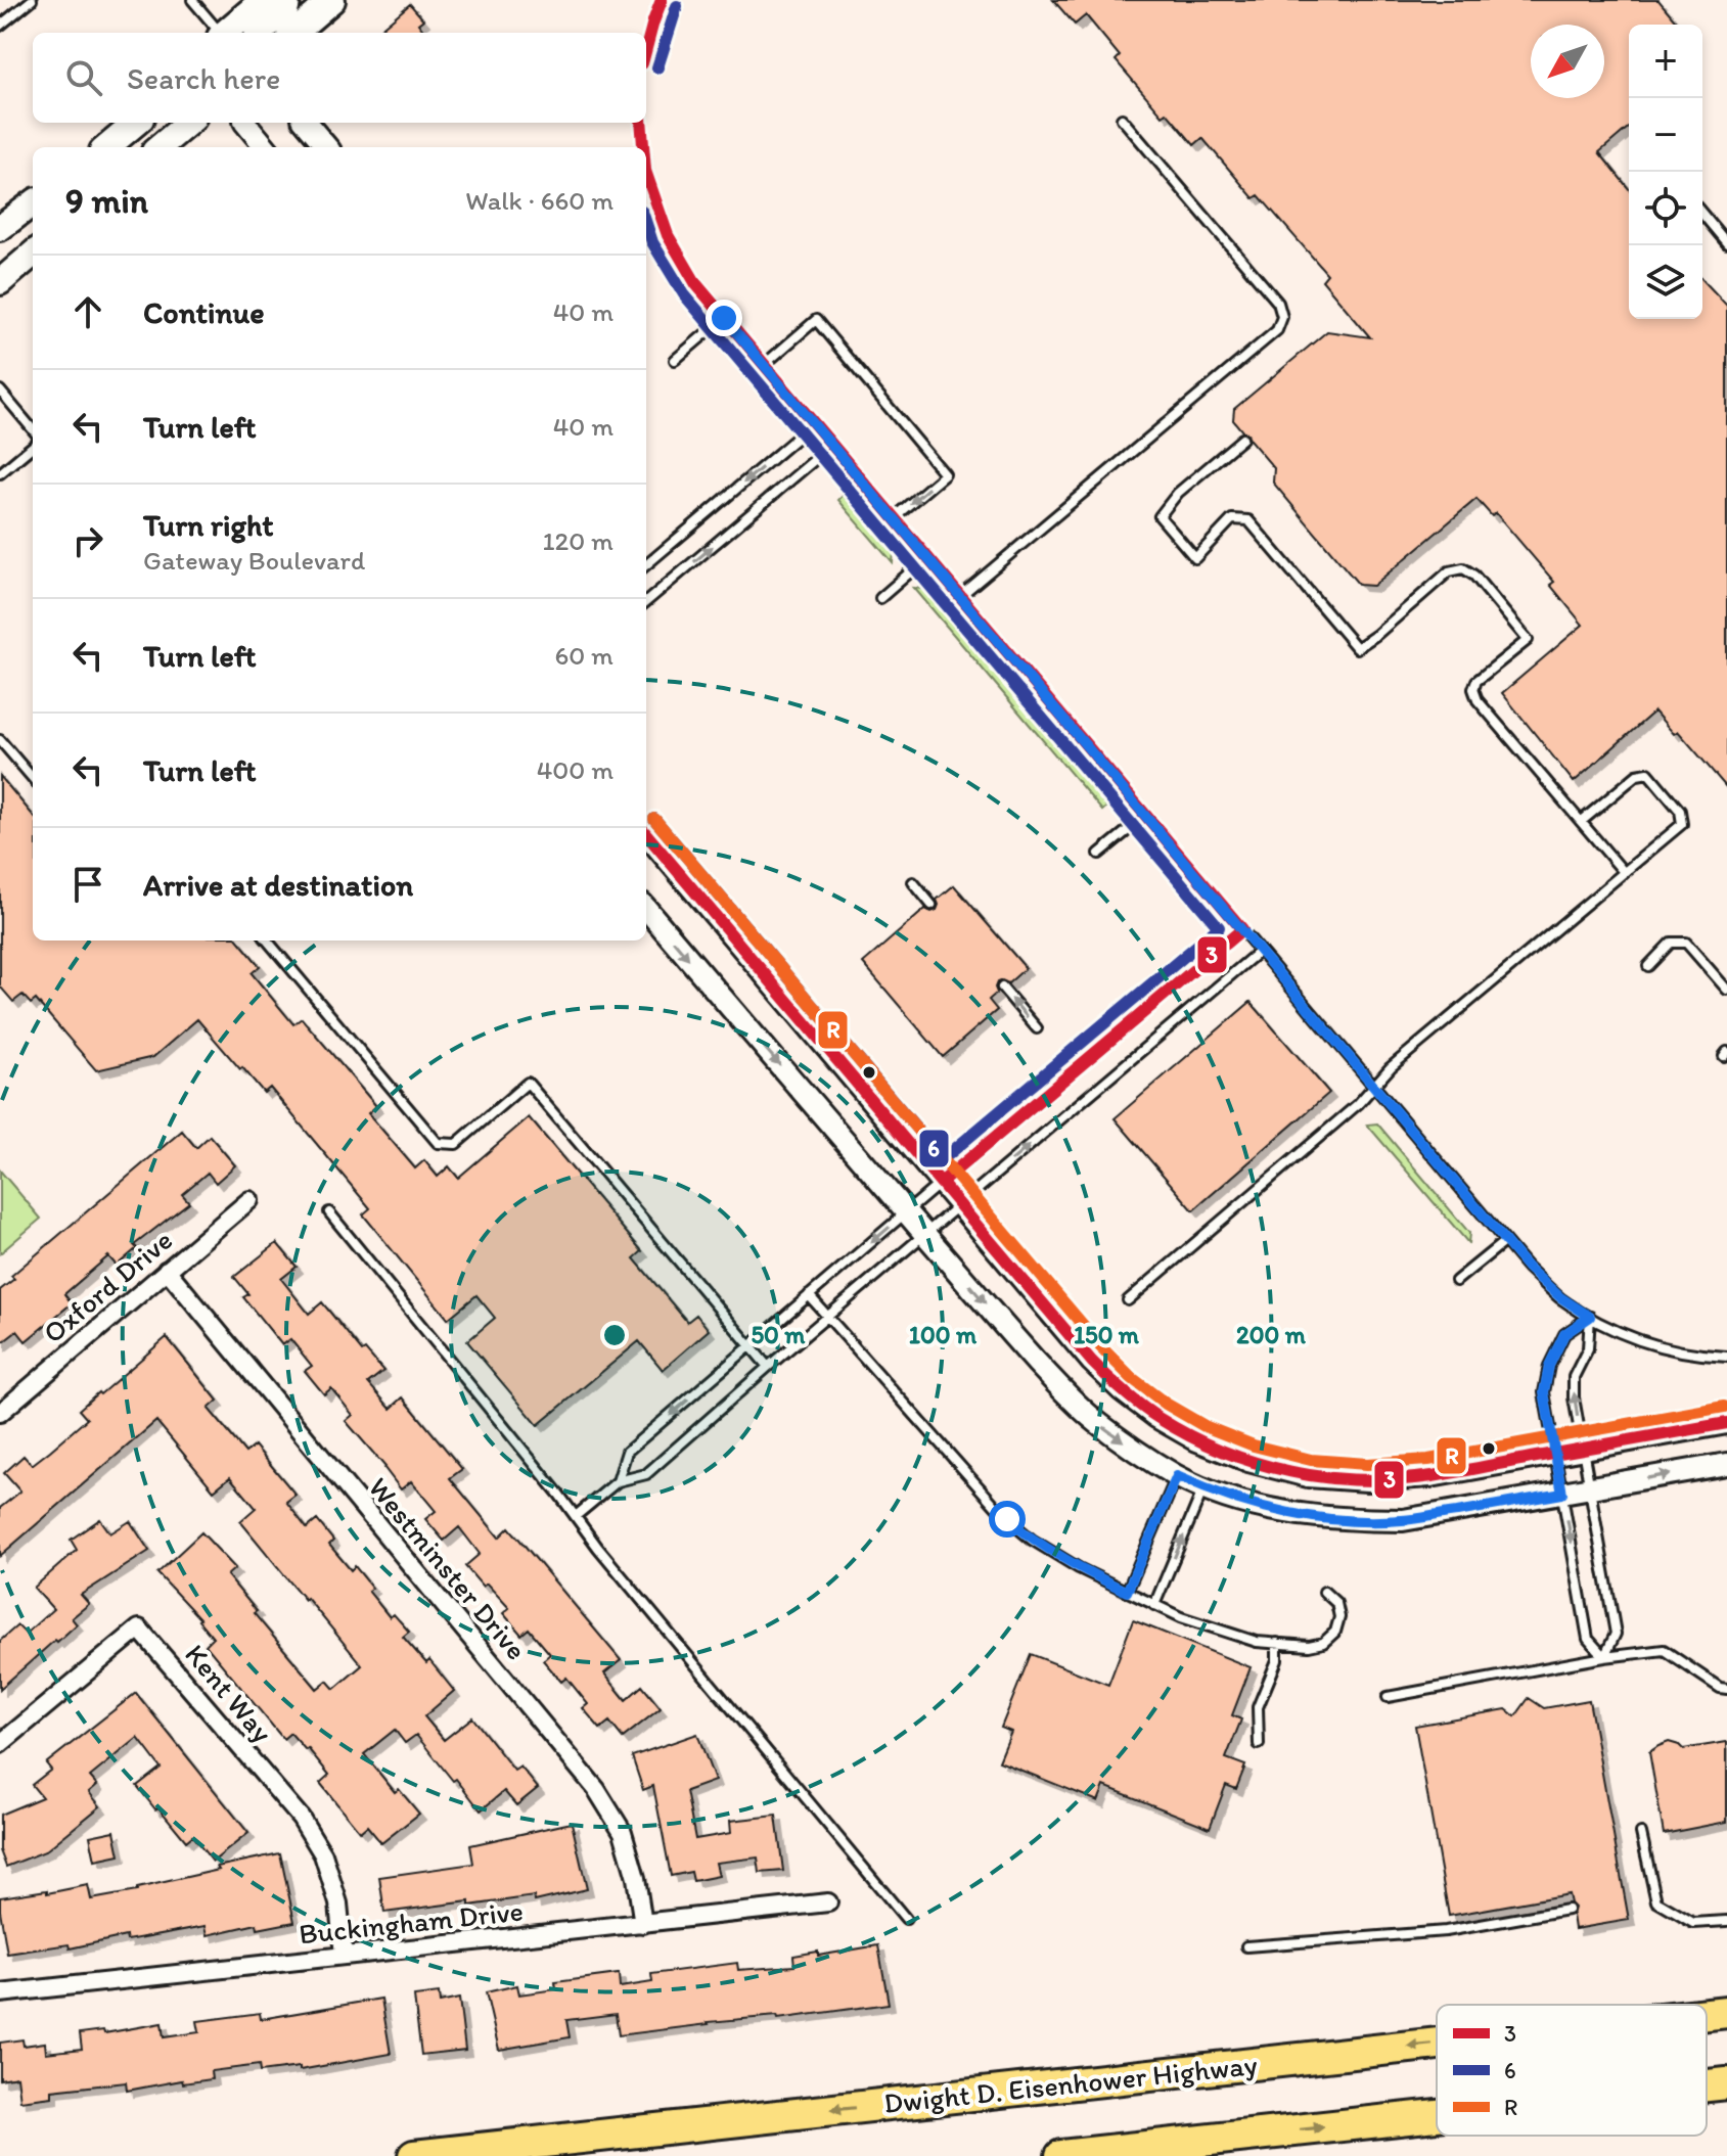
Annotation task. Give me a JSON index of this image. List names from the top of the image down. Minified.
{"streets":{"highway":["Dwight D. Eisenhower Highway"],"street":["Oxford Drive","Westminster Drive","Kent Way","Buckingham Drive"]},"crossings":[["Oxford Drive","Westminster Drive"],["Westminster Drive","Buckingham Drive"],["Kent Way","Buckingham Drive"]],"lines":["transit line 3","transit line 6","transit line R"],"legend":["3","6","R"],"north":"bottom left","page":{"map_buttons":["+","−"],"search":"Search here","heading":["9 min","Walk · 660 m"],"list":[["Continue","40 m"],["Turn left","40 m"],["Turn right","Gateway Boulevard","120 m"],["Turn left","60 m"],["Turn left","400 m"],"Arrive at destination"]},"rings":["50 m","100 m","150 m","200 m"]}
